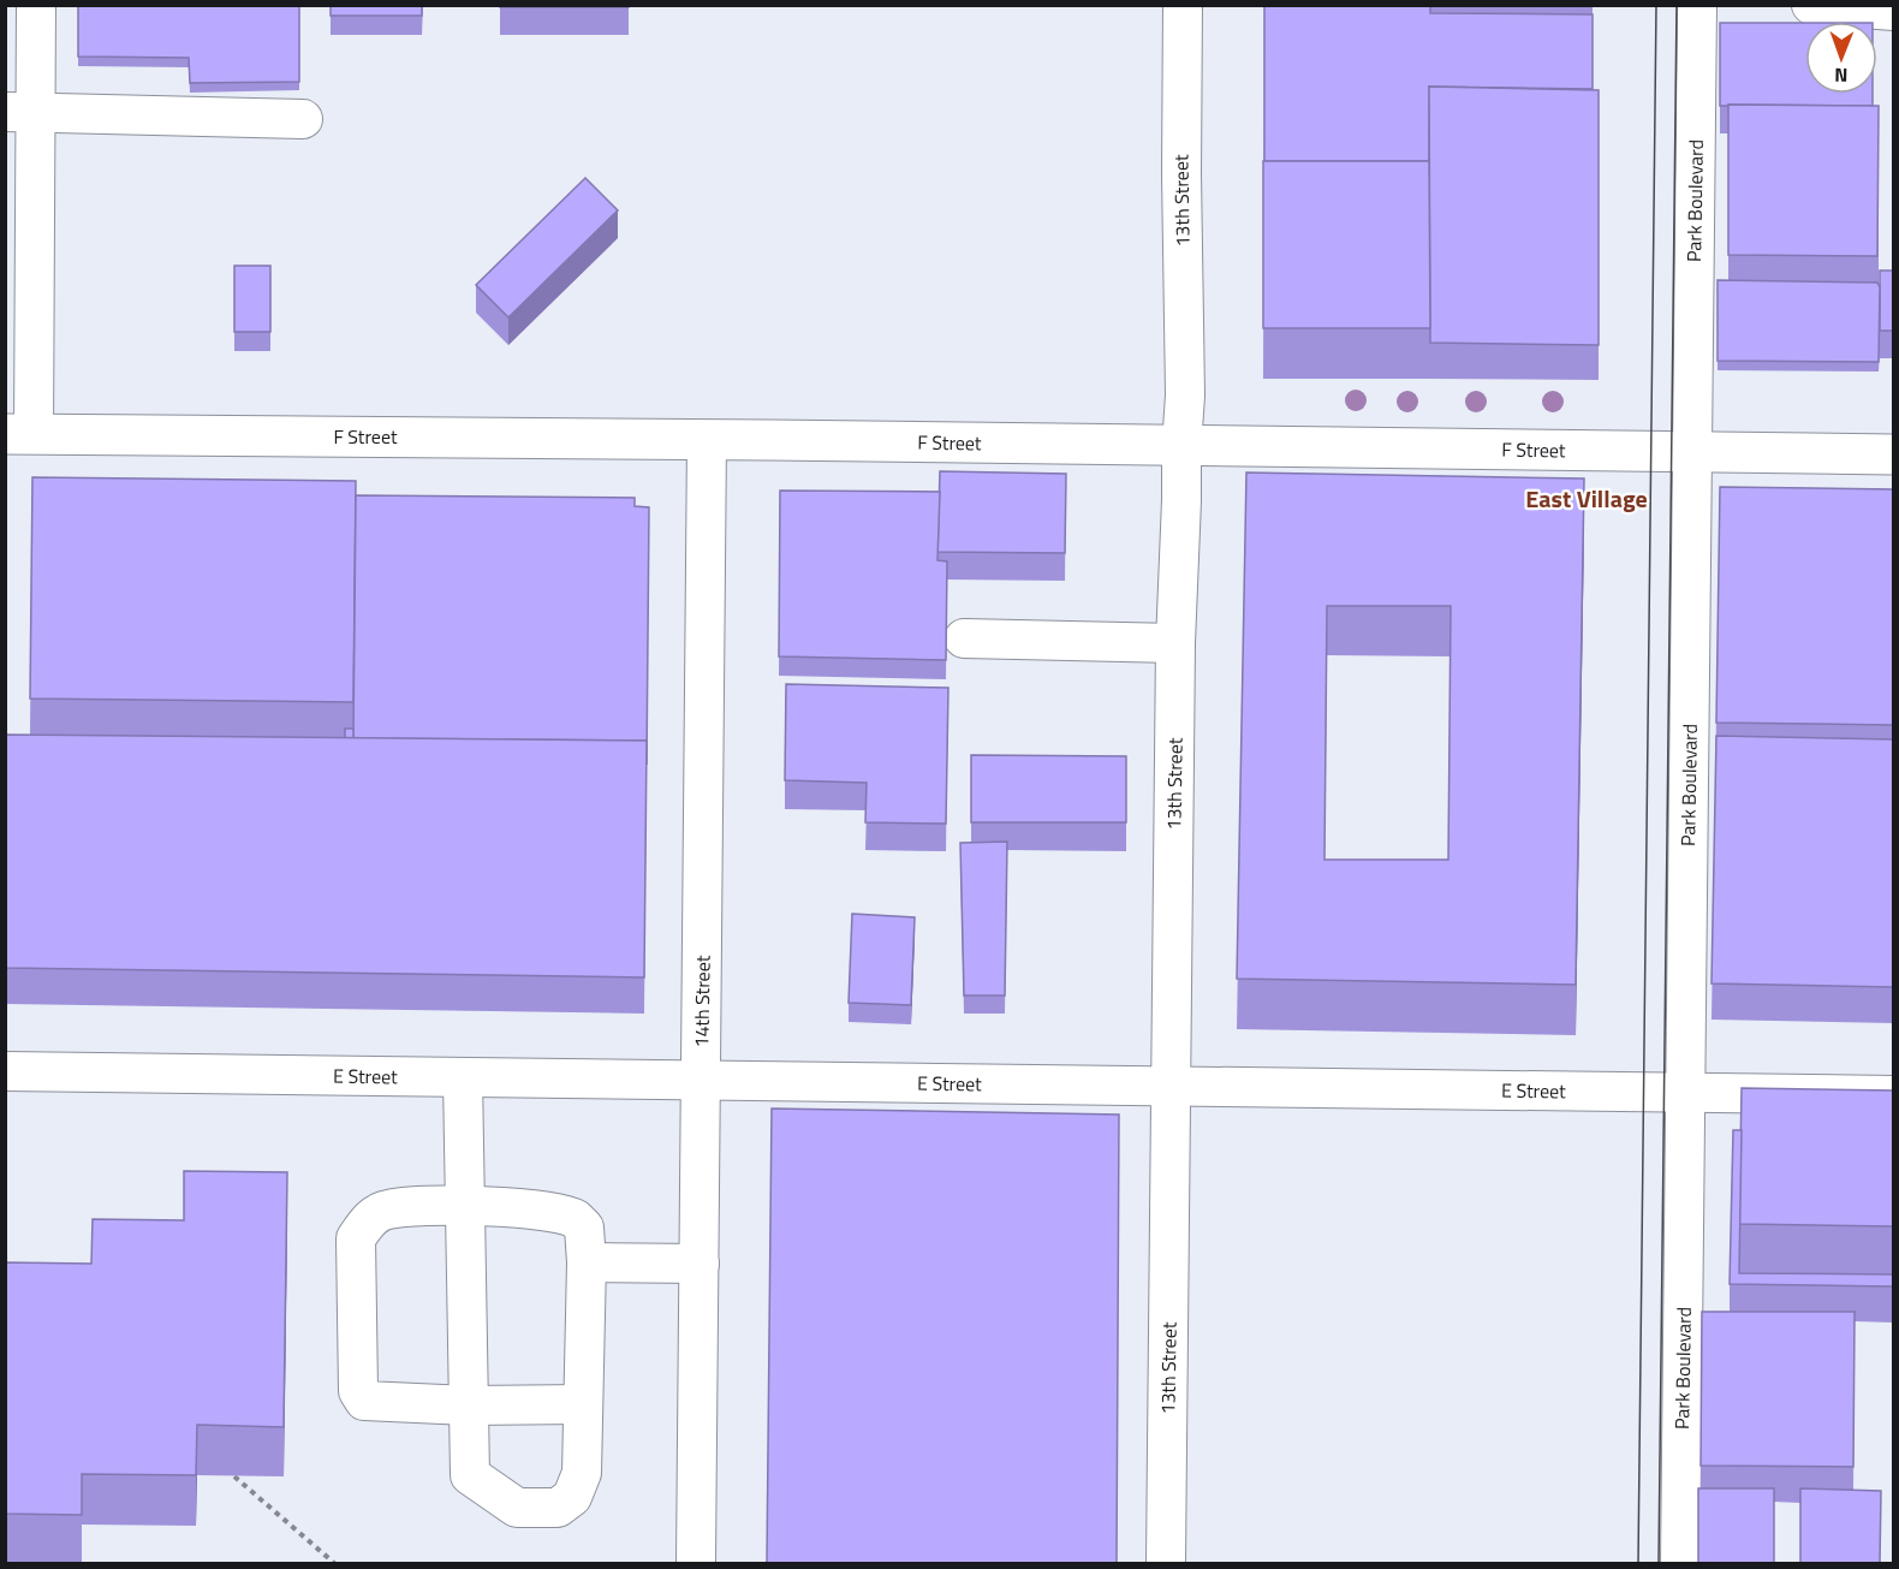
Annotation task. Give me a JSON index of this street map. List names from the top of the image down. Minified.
{"streets":{"main road":["F Street"],"street":["13th Street","Park Boulevard","14th Street","E Street"]},"crossings":[["13th Street","F Street"],["13th Street","E Street"],["Park Boulevard","F Street"],["Park Boulevard","E Street"],["F Street","14th Street"],["14th Street","E Street"]],"districts":["East Village"],"north":"bottom"}
